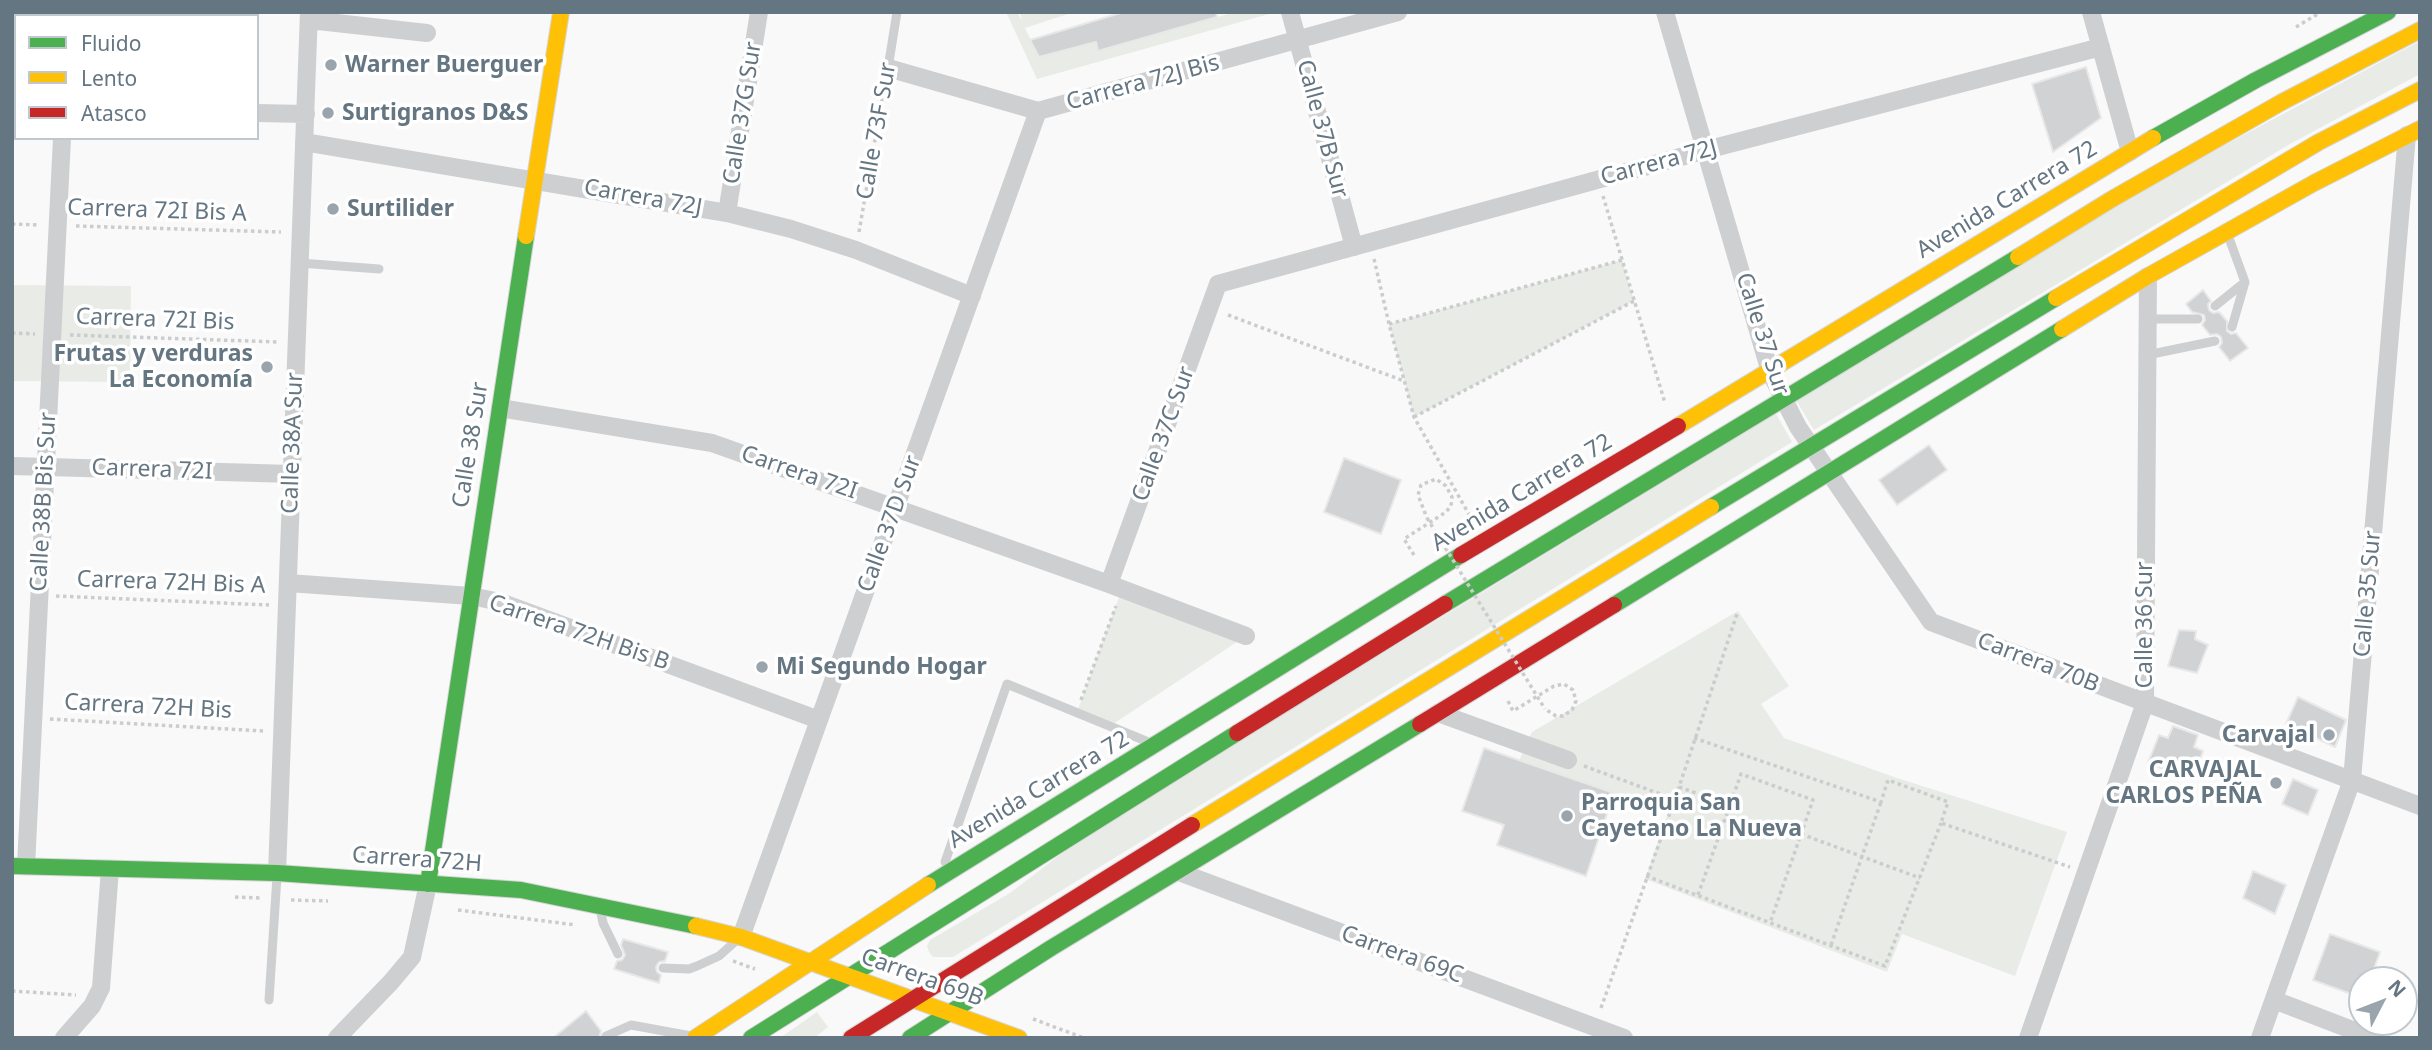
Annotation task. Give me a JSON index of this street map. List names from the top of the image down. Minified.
{"streets":{"main road":["Avenida Carrera 72","Calle 38 Sur","Carrera 72H","Carrera 69B"],"street":["Carrera 72J Bis","Calle 37G Sur","Calle 37B Sur","Carrera 72J","Calle 37 Sur","Calle 37C Sur","Calle 38A Sur","Carrera 72I","Calle 38B Bis Sur","Calle 37D Sur","Calle 35 Sur","Calle 36 Sur","Carrera 72H Bis B","Carrera 70B","Carrera 69C"],"lane":["Calle 73F Sur"],"path":["Carrera 72I Bis A","Carrera 72I Bis","Carrera 72H Bis A","Carrera 72H Bis"]},"crossings":[["Carrera 72J Bis","Calle 37B Sur"],["Carrera 72J Bis","Calle 73F Sur"],["Carrera 72J Bis","Calle 37D Sur"],["Calle 37G Sur","Carrera 72J"],["Calle 37B Sur","Carrera 72J"],["Calle 73F Sur","Carrera 72J"],["Carrera 72J","Calle 37 Sur"],["Carrera 72J","Calle 37C Sur"],["Carrera 72J","Calle 38A Sur"],["Carrera 72J","Calle 38 Sur"],["Carrera 72J","Calle 37D Sur"],["Avenida Carrera 72","Calle 37 Sur"],["Avenida Carrera 72","Carrera 72H"],["Avenida Carrera 72","Carrera 69B"],["Carrera 72I Bis A","Calle 38A Sur"],["Carrera 72I Bis A","Calle 38B Bis Sur"],["Carrera 72I Bis","Calle 38A Sur"],["Carrera 72I Bis","Calle 38B Bis Sur"],["Calle 37 Sur","Carrera 70B"],["Calle 37C Sur","Carrera 72I"],["Calle 38A Sur","Carrera 72I"],["Calle 38A Sur","Carrera 72H Bis A"],["Calle 38A Sur","Carrera 72H Bis B"],["Calle 38A Sur","Carrera 72H Bis"],["Calle 38A Sur","Carrera 72H"],["Calle 38 Sur","Carrera 72I"],["Calle 38 Sur","Carrera 72H Bis B"],["Calle 38 Sur","Carrera 72H"],["Carrera 72I","Calle 38B Bis Sur"],["Carrera 72I","Calle 37D Sur"],["Calle 38B Bis Sur","Carrera 72H Bis A"],["Calle 38B Bis Sur","Carrera 72H Bis"],["Calle 38B Bis Sur","Carrera 72H"],["Calle 37D Sur","Carrera 72H Bis B"],["Calle 37D Sur","Carrera 72H"],["Calle 35 Sur","Carrera 70B"],["Calle 36 Sur","Carrera 70B"],["Carrera 72H","Carrera 69B"]],"places":["Warner Buerguer","Surtigranos D&S","Surtilider","Frutas y verduras La Economía","Mi Segundo Hogar","Carvajal","CARVAJAL CARLOS PEÑA","Parroquia San Cayetano La Nueva"],"legend":["Fluido","Lento","Atasco"],"north":"top right"}
